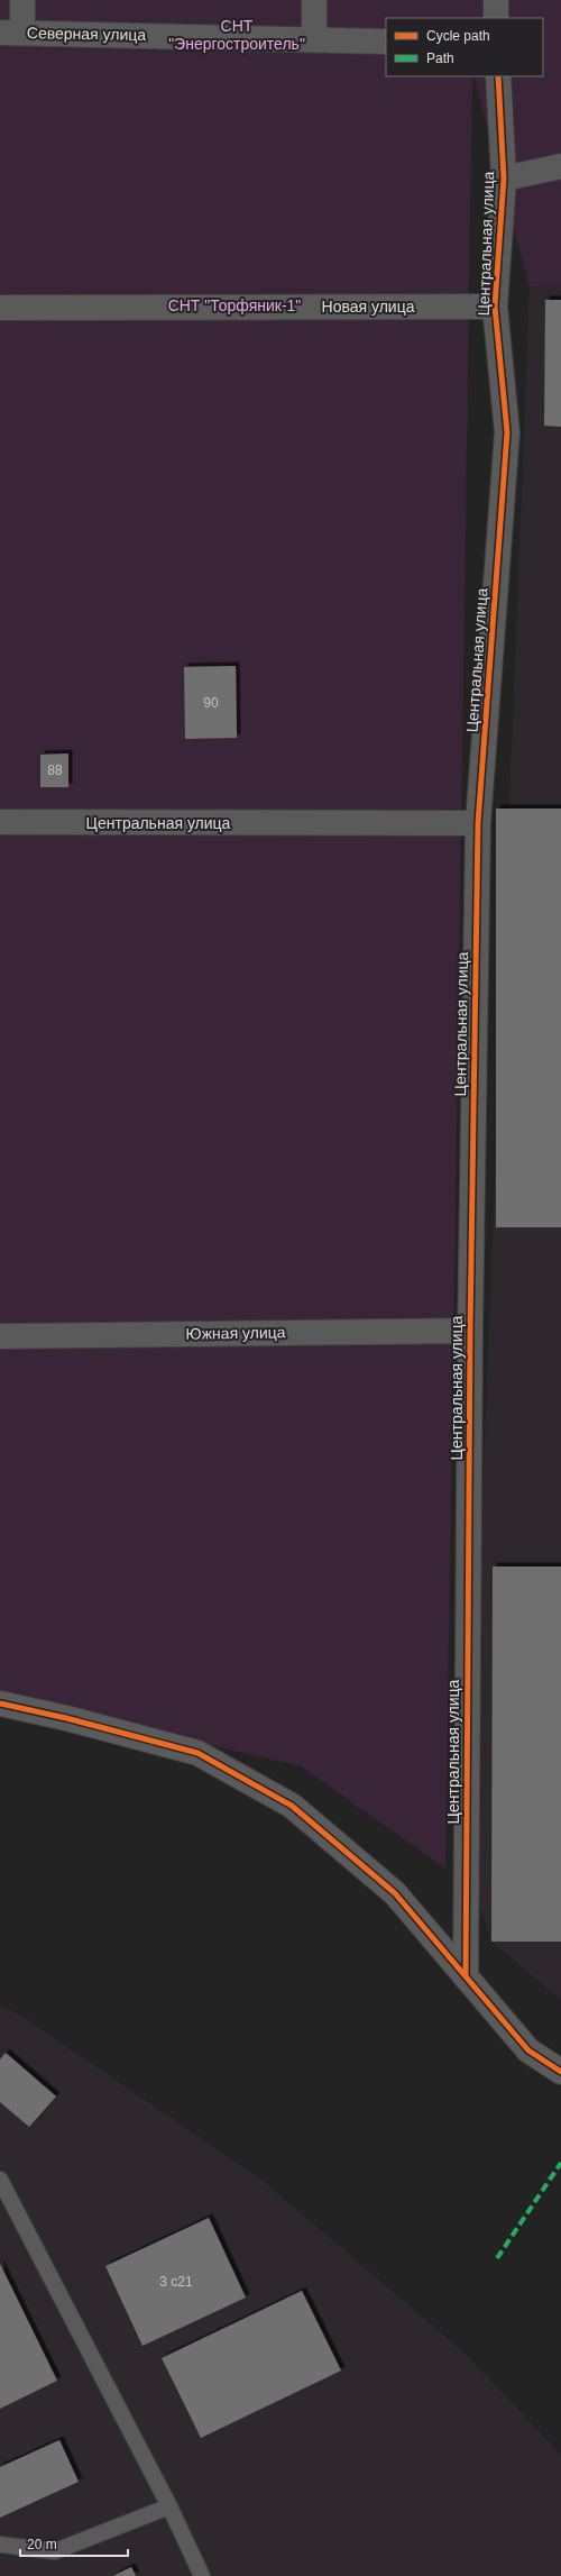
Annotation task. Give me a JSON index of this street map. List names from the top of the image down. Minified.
{"streets":{"street":["Северная улица","Центральная улица","Новая улица","Южная улица"]},"crossings":[["Центральная улица","Новая улица"],["Центральная улица","Южная улица"]],"parks":["СНТ \"Энергостроитель\"","СНТ \"Торфяник-1\""],"house_numbers":["90","88","3 с21"],"legend":["Cycle path","Path"],"scale_bar":"20 m"}
